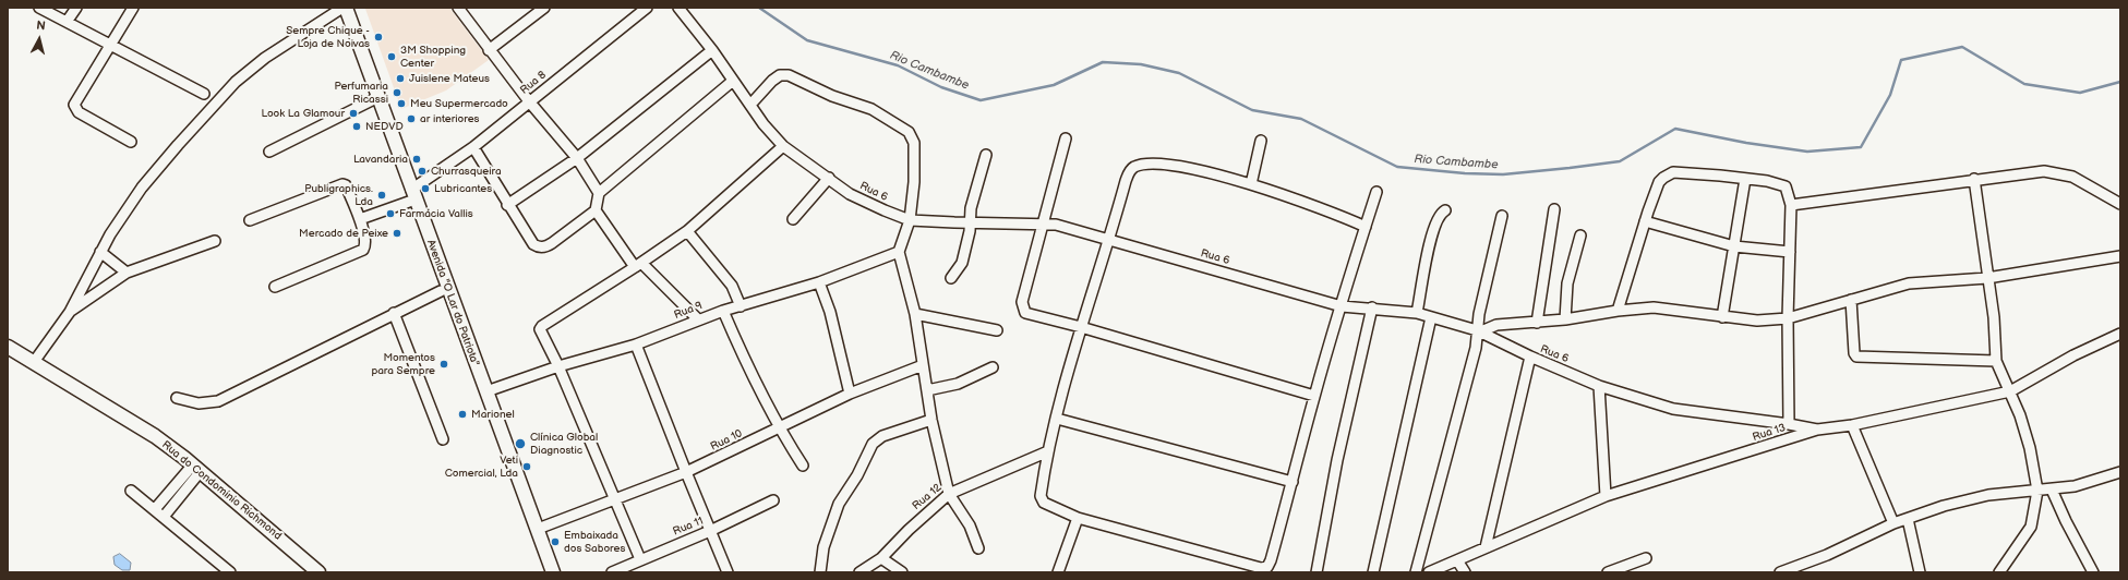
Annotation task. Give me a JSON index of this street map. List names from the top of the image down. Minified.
{"streets":{"main road":["Avenida \"O Lar do Patriota\"","Rua do Condominio Richmond"],"street":["Rua 8","Rua 6","Rua 9","Rua 13","Rua 10","Rua 12","Rua 11"]},"crossings":[["Rua 8","Avenida \"O Lar do Patriota\""],["Rua 6","Rua 13"],["Avenida \"O Lar do Patriota\"","Rua 9"],["Avenida \"O Lar do Patriota\"","Rua 10"]],"water":["Rio Cambambe"],"places":["Sempre Chique - Loja de Noivas","3M Shopping Center","Juislene Mateus","Perfumaria Ricassi","Meu Supermercado","Look La Glamour","ar interiores","NEDVD","Lavandaria","Churrasqueira","Lubricantes","Publigraphics. Lda","Farmácia Vallis","Mercado de Peixe","Momentos para Sempre","Marionel","Clínica Global Diagnostic","Veti Comercial, Lda","Embaixada dos Sabores"],"north":"top"}
